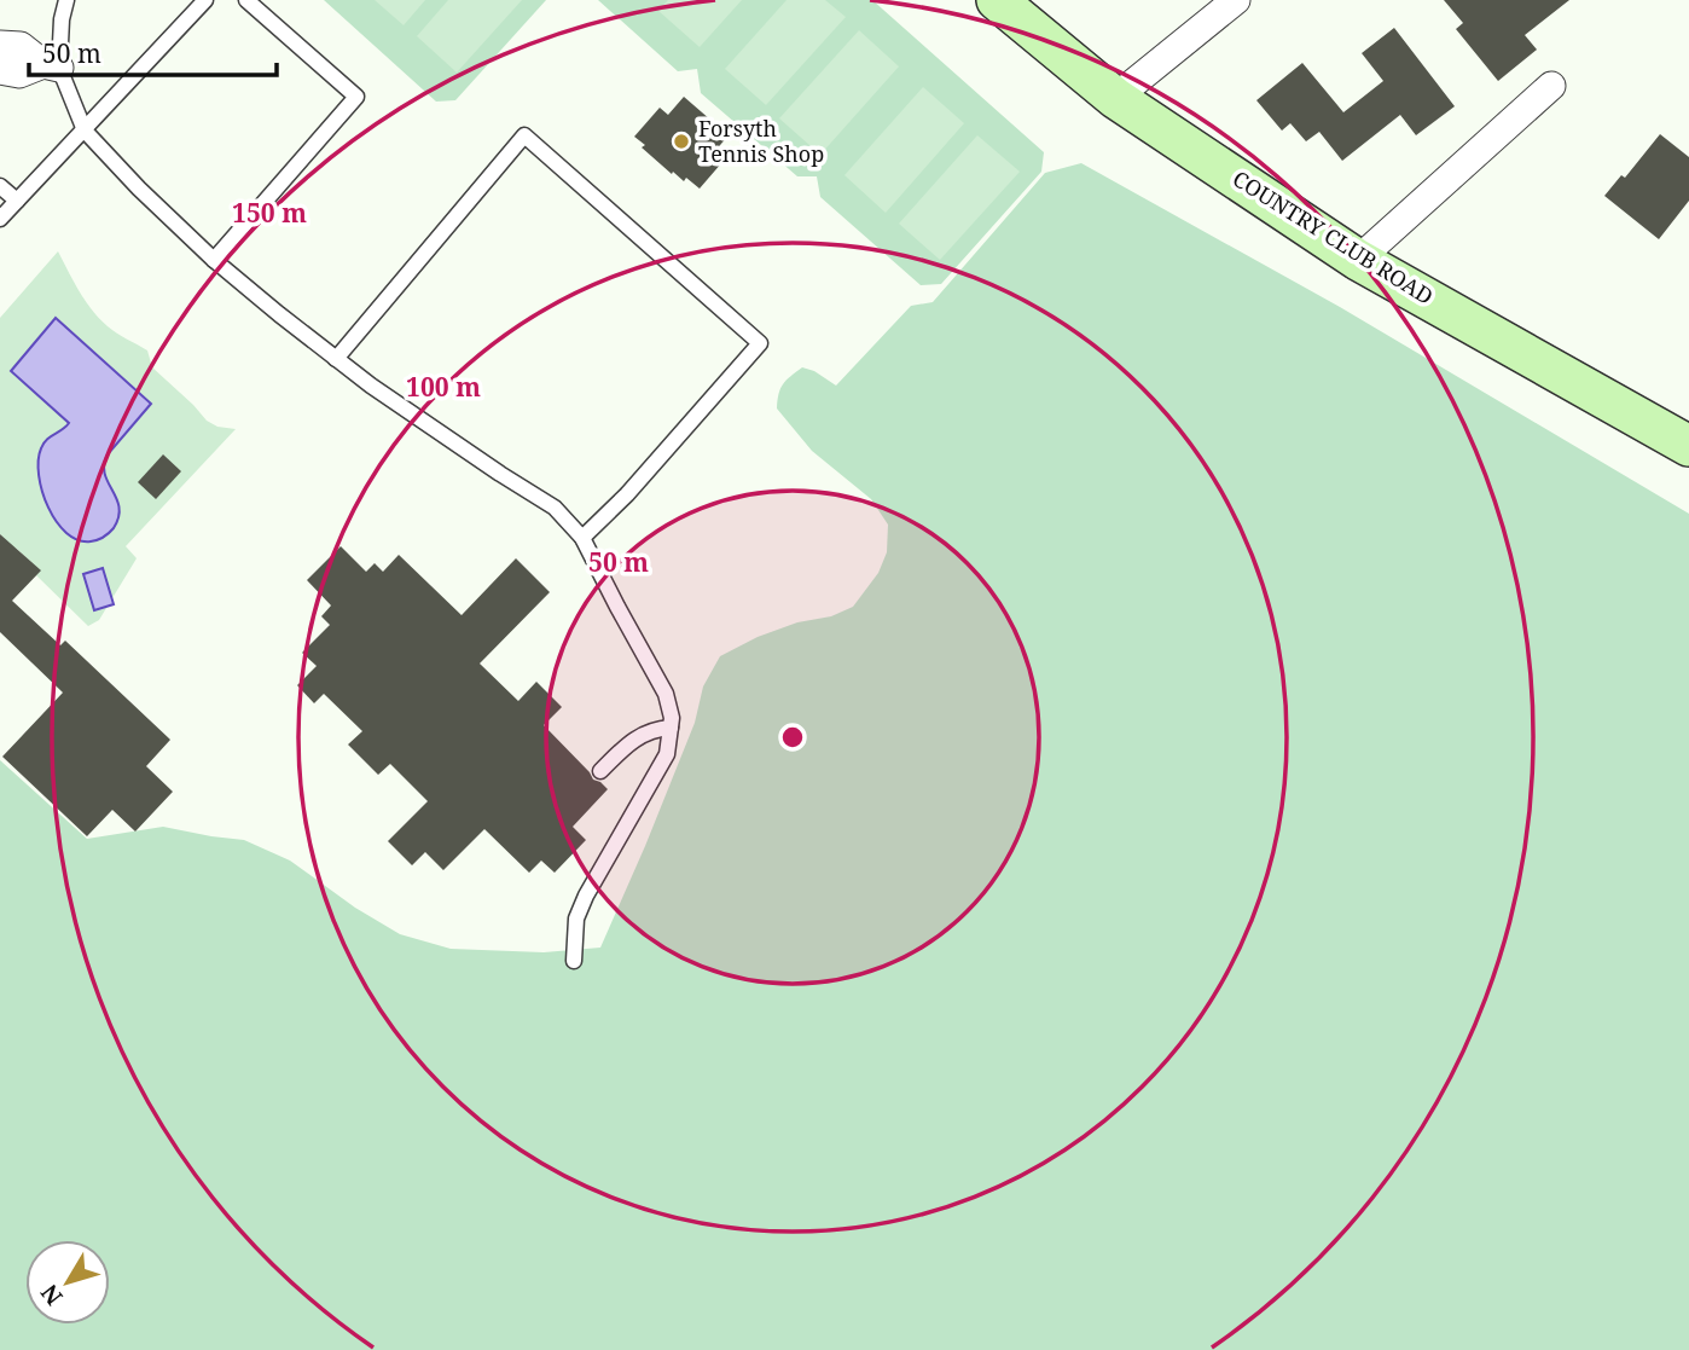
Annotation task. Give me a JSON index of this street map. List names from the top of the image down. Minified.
{"streets":{"main road":["COUNTRY CLUB ROAD"]},"places":["Forsyth Tennis Shop"],"scale_bar":"50 m","north":"bottom left","rings":["150 m","100 m","50 m"]}
